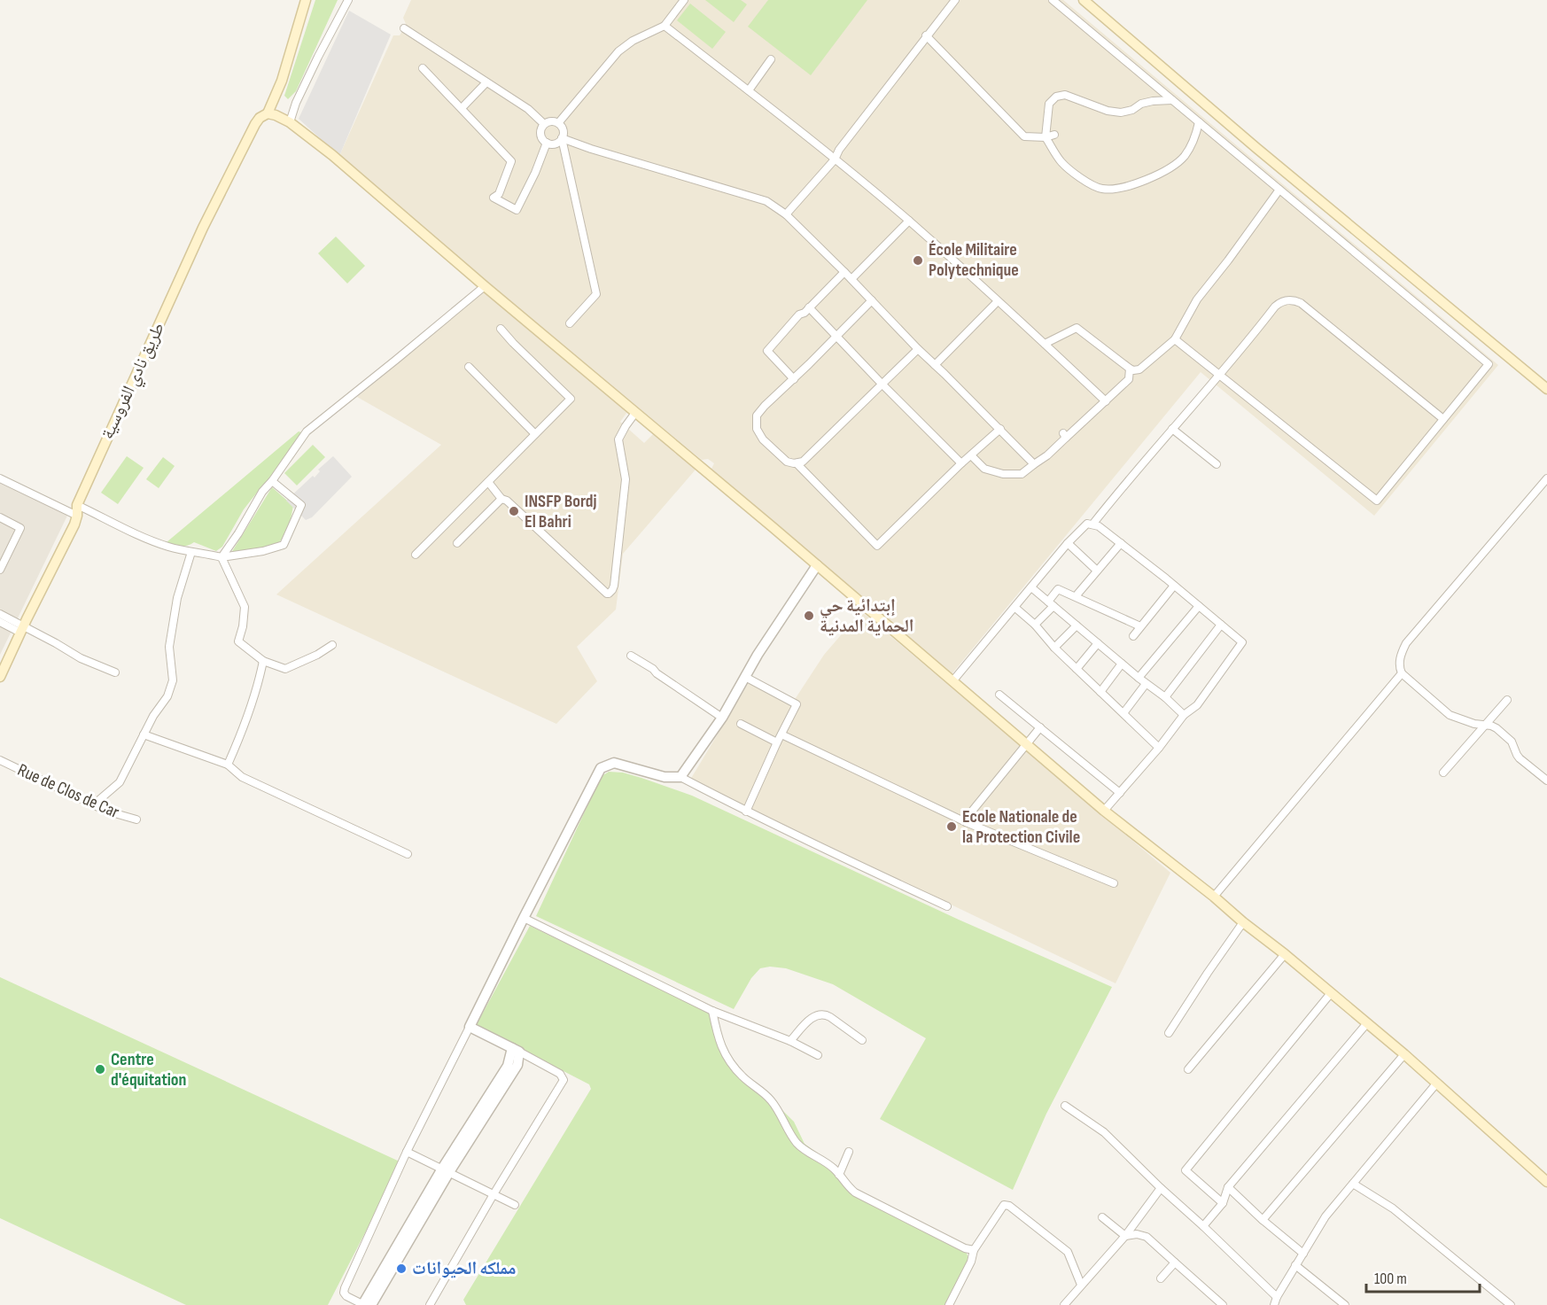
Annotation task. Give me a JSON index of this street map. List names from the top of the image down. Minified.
{"streets":{"main road":["طريق نادي الفروسية"],"street":["Rue de Clos de Car"]},"places":["École Militaire Polytechnique","INSFP Bordj El Bahri","إبتدائية حي الحماية المدنية","Ecole Nationale de la Protection Civile","Centre d'équitation","مملكه الحيوانات"],"scale_bar":"100 m"}
